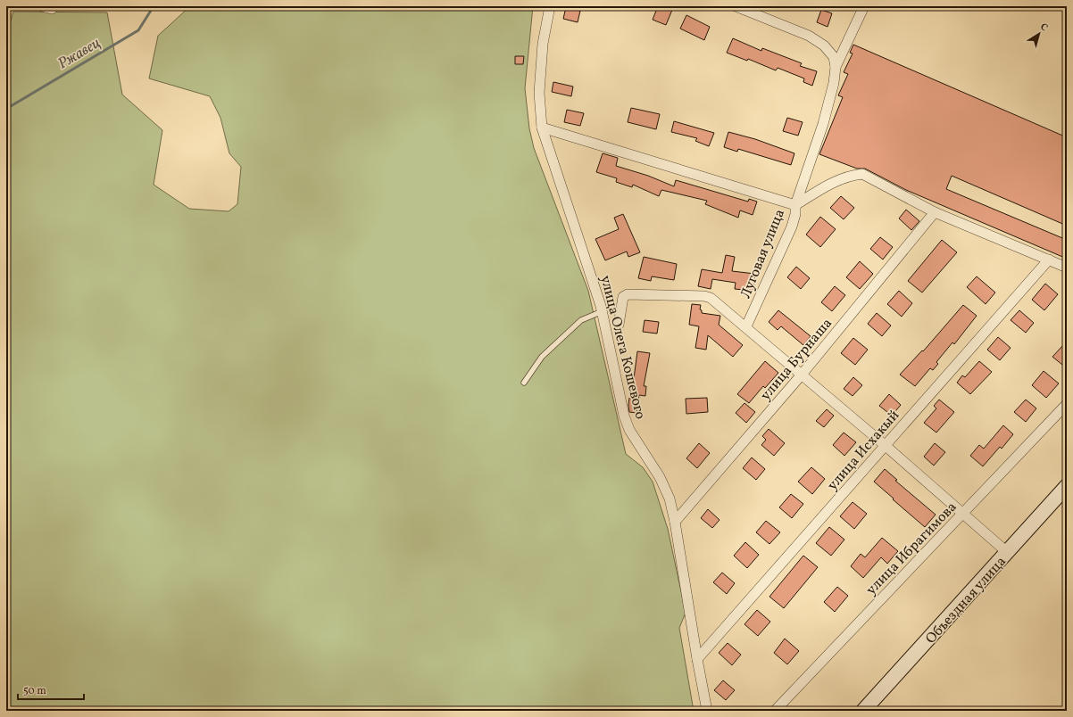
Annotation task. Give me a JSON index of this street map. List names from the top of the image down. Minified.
{"streets":{"street":["Луговая улица","улица Олега Кошевого","улица Бурнаша","улица Исхакый","улица Ибрагимова","Объездная улица"]},"crossings":[["Луговая улица","улица Олега Кошевого"],["улица Олега Кошевого","улица Бурнаша"],["улица Олега Кошевого","улица Исхакый"]],"water":["Ржавец"],"scale_bar":"50 m","north":"top right"}
